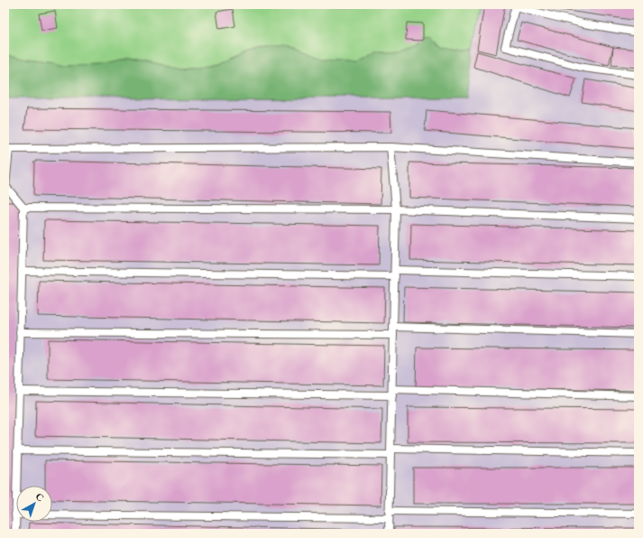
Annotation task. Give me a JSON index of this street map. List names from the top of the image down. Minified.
{"north":"top right"}
